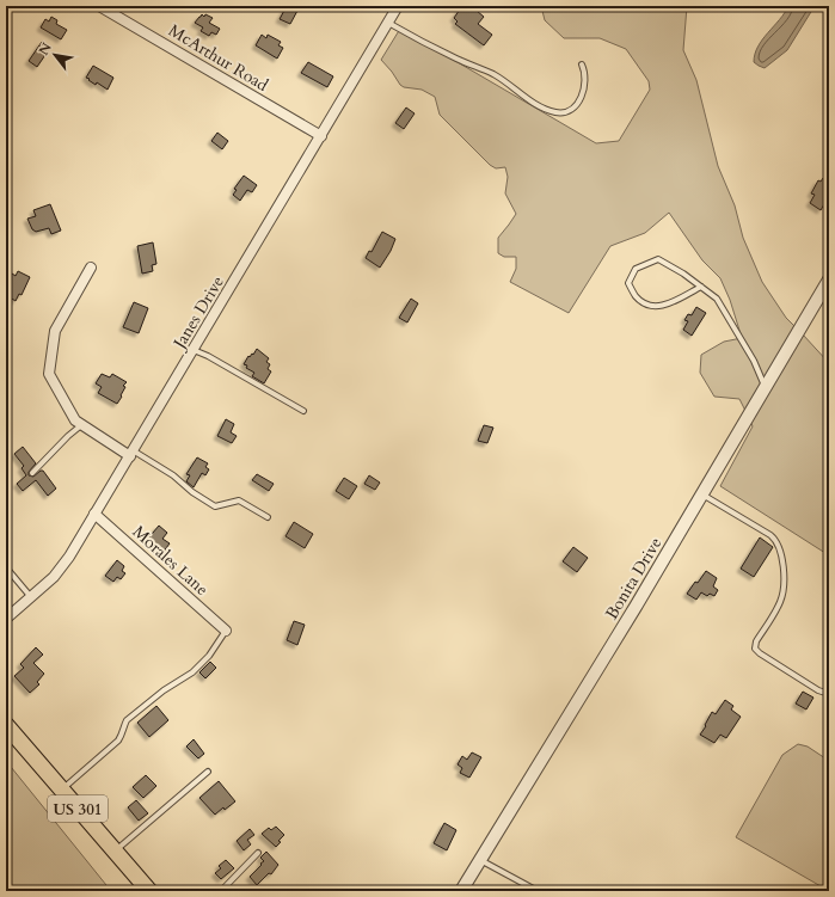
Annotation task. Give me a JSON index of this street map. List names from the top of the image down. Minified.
{"streets":{"main road":["US 301"],"street":["McArthur Road","Janes Drive","Morales Lane","Bonita Drive"]},"crossings":[["McArthur Road","Janes Drive"],["Janes Drive","Morales Lane"]],"north":"top left"}
